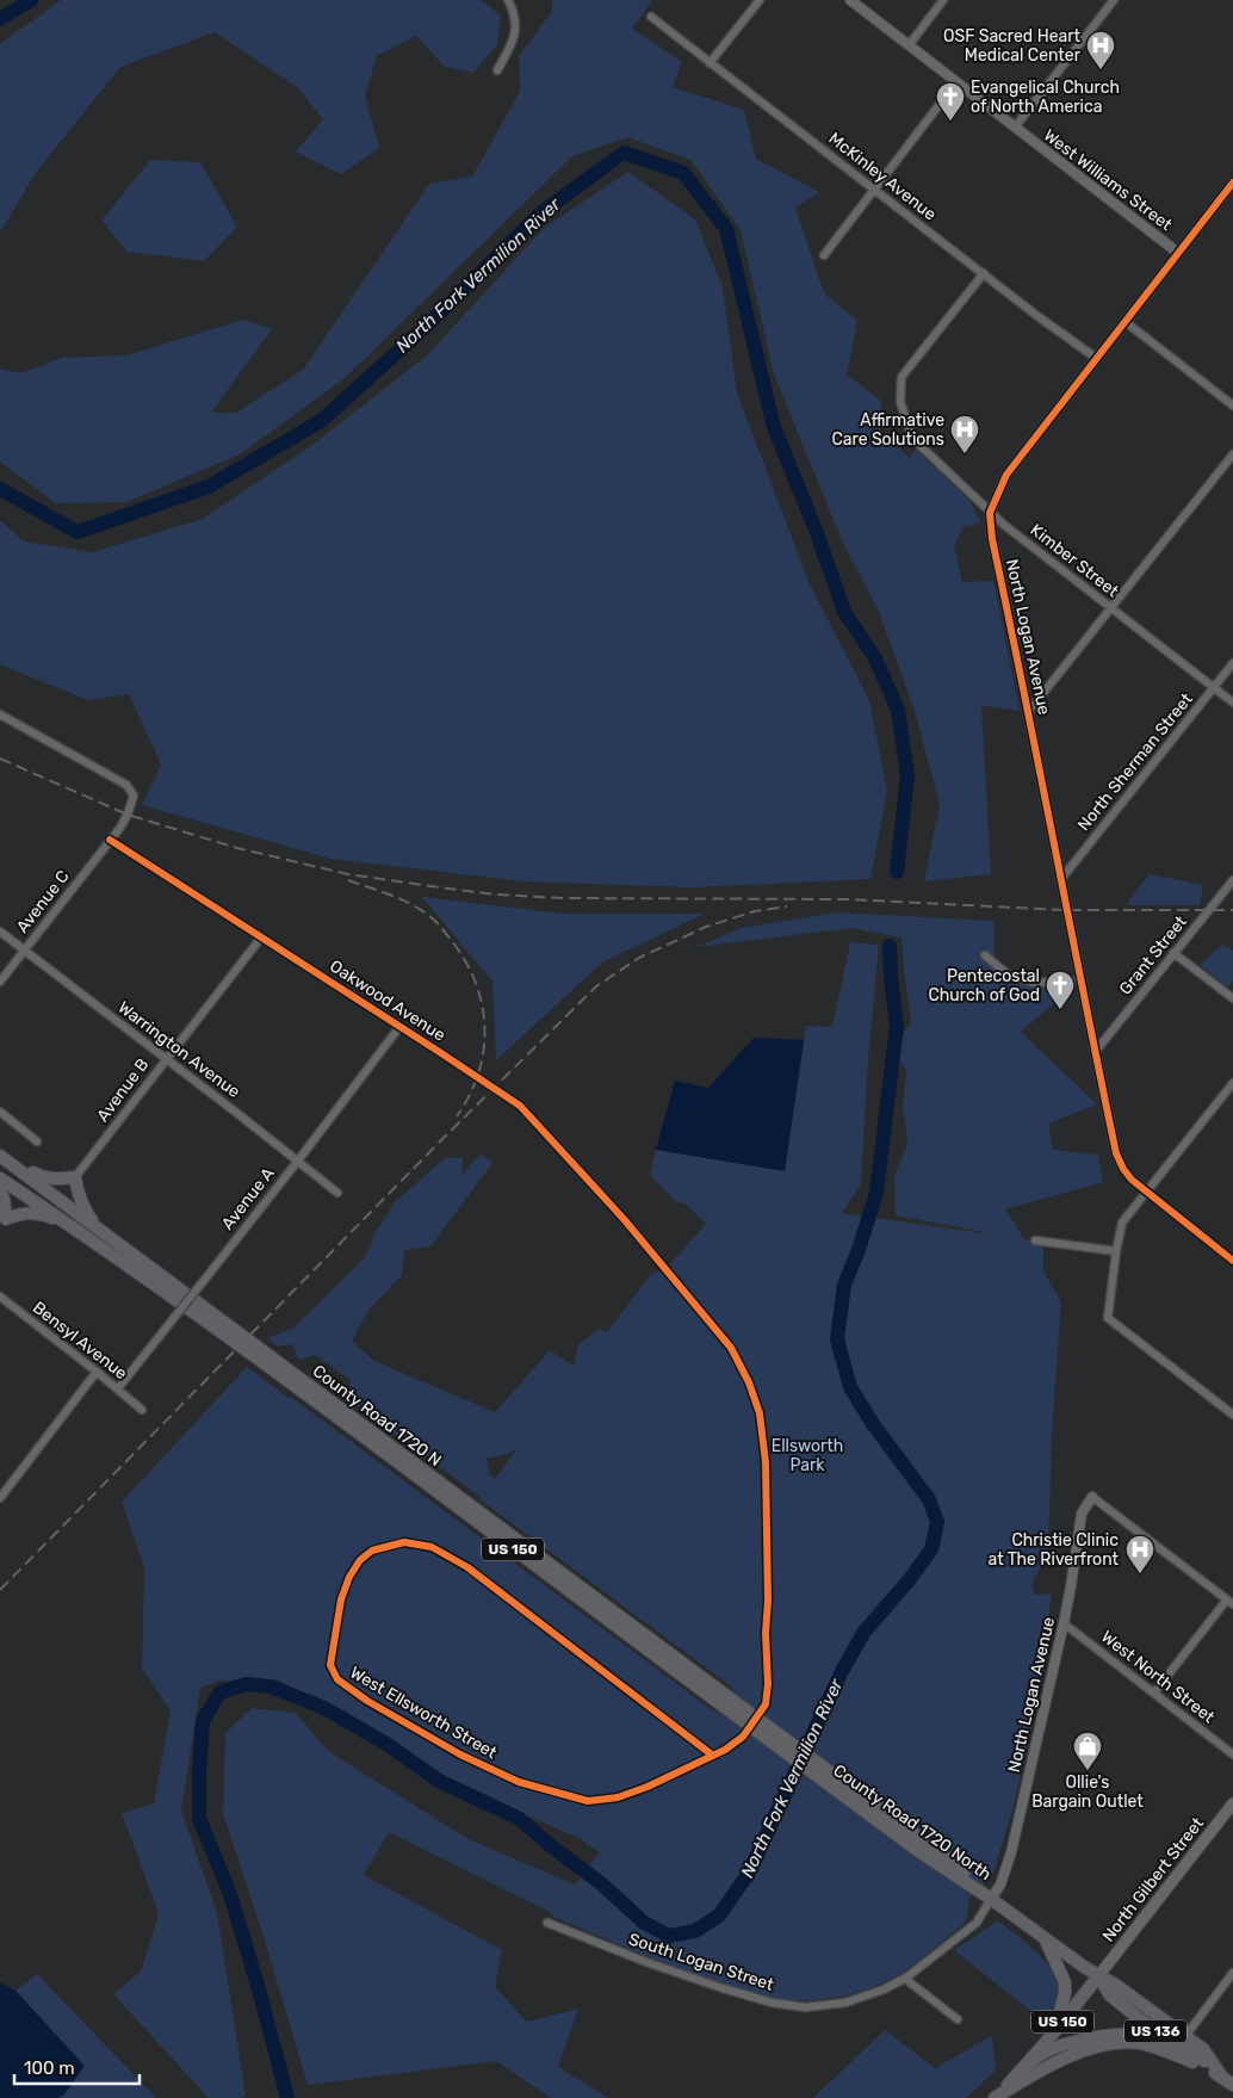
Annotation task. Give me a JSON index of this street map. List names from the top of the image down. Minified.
{"streets":{"main road":["County Road 1720 N","US 150","County Road 1720 North","North Gilbert Street","US 136"],"street":["McKinley Avenue","West Williams Street","Kimber Street","North Logan Avenue","North Sherman Street","Avenue C","Grant Street","Oakwood Avenue","Warrington Avenue","Avenue B","Avenue A","Bensyl Avenue","West North Street","West Ellsworth Street","South Logan Street"]},"crossings":[["McKinley Avenue","Kimber Street"],["McKinley Avenue","North Logan Avenue"],["West Williams Street","North Logan Avenue"],["Kimber Street","North Logan Avenue"],["Kimber Street","North Sherman Street"],["North Logan Avenue","North Sherman Street"],["North Logan Avenue","Grant Street"],["North Logan Avenue","West North Street"],["North Logan Avenue","County Road 1720 North"],["North Logan Avenue","South Logan Street"],["Avenue C","Oakwood Avenue"],["Avenue C","Warrington Avenue"],["Oakwood Avenue","Avenue B"],["Oakwood Avenue","Avenue A"],["Oakwood Avenue","West Ellsworth Street"],["Warrington Avenue","Avenue B"],["Warrington Avenue","Avenue A"],["Avenue A","Bensyl Avenue"],["County Road 1720 N","US 150"],["County Road 1720 N","County Road 1720 North"],["US 150","County Road 1720 North"],["US 150","North Gilbert Street"],["US 150","US 136"],["County Road 1720 North","North Gilbert Street"],["County Road 1720 North","South Logan Street"],["County Road 1720 North","US 136"],["North Gilbert Street","US 136"]],"water":["North Fork Vermilion River"],"parks":["Ellsworth Park"],"places":{"hospital":["OSF Sacred Heart Medical Center","Affirmative Care Solutions","Christie Clinic at The Riverfront"],"church":["Evangelical Church of North America","Pentecostal Church of God"],"shop":["Ollie's Bargain Outlet"]},"scale_bar":"100 m"}
